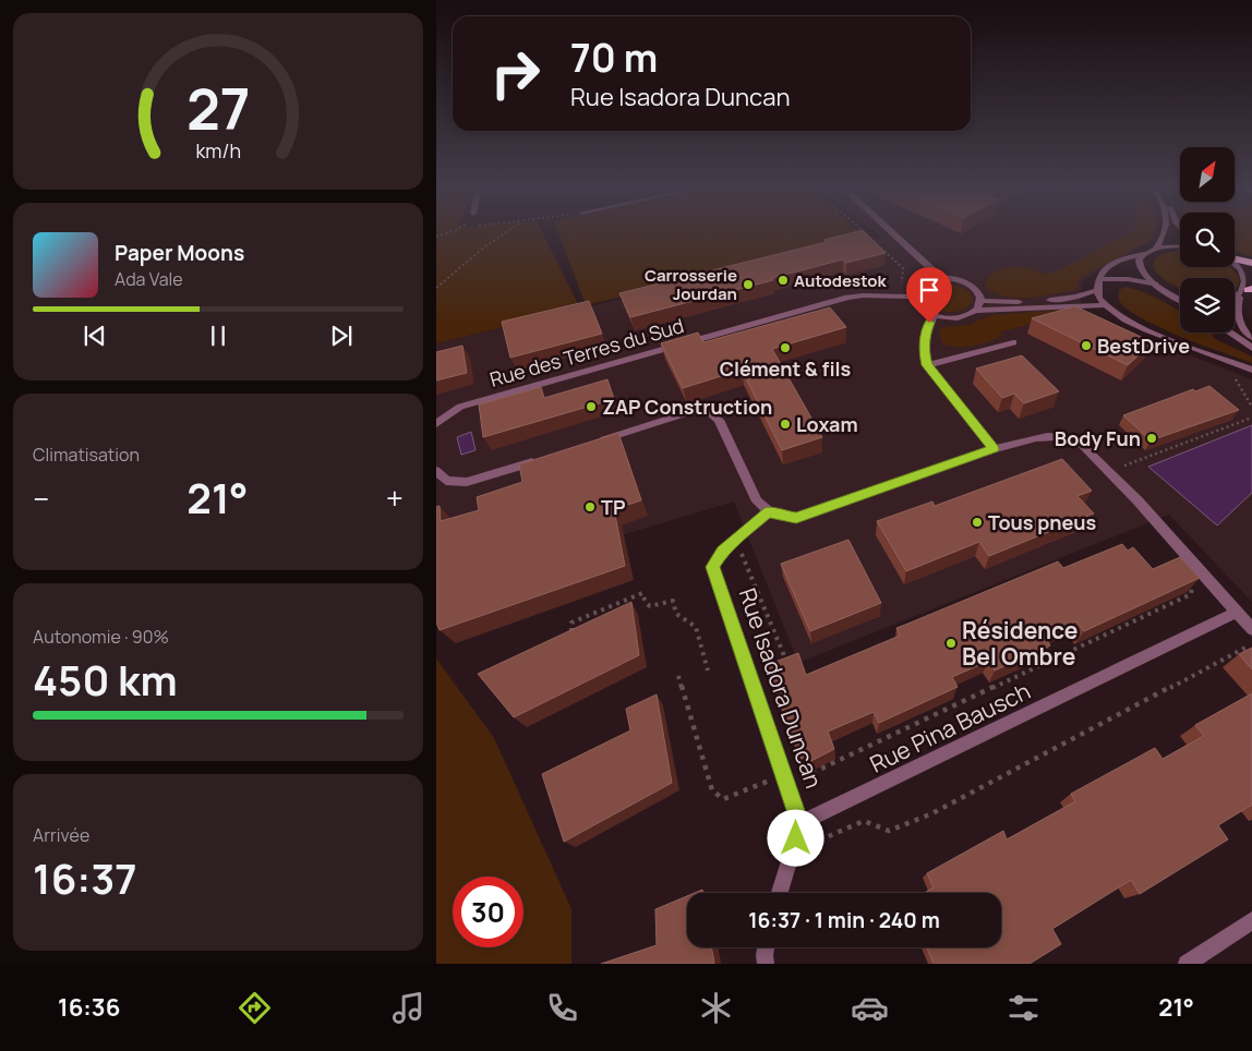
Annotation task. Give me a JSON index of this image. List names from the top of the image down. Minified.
{"streets":{"street":["Rue des Terres du Sud","Rue Isadora Duncan","Rue Pina Bausch"]},"crossings":[["Rue Isadora Duncan","Rue Pina Bausch"]],"places":["Autodestok","Carrosserie Jourdan","BestDrive","Clément & fils","ZAP Construction","Loxam","Body Fun","TP","Tous pneus","Résidence Bel Ombre"],"north":"top right","page":{"turn":["70 m","Rue Isadora Duncan"],"song":["Paper Moons","Ada Vale"],"tile":["Climatisation",["Autonomie · 90%","450 km"],["Arrivée","16:37"]],"heat":["−","21°","+"],"limit":"30","trip":"16:37 · 1 min · 240 m","tabs":["16:36","21°"],"gauge":["27","km/h"]}}
